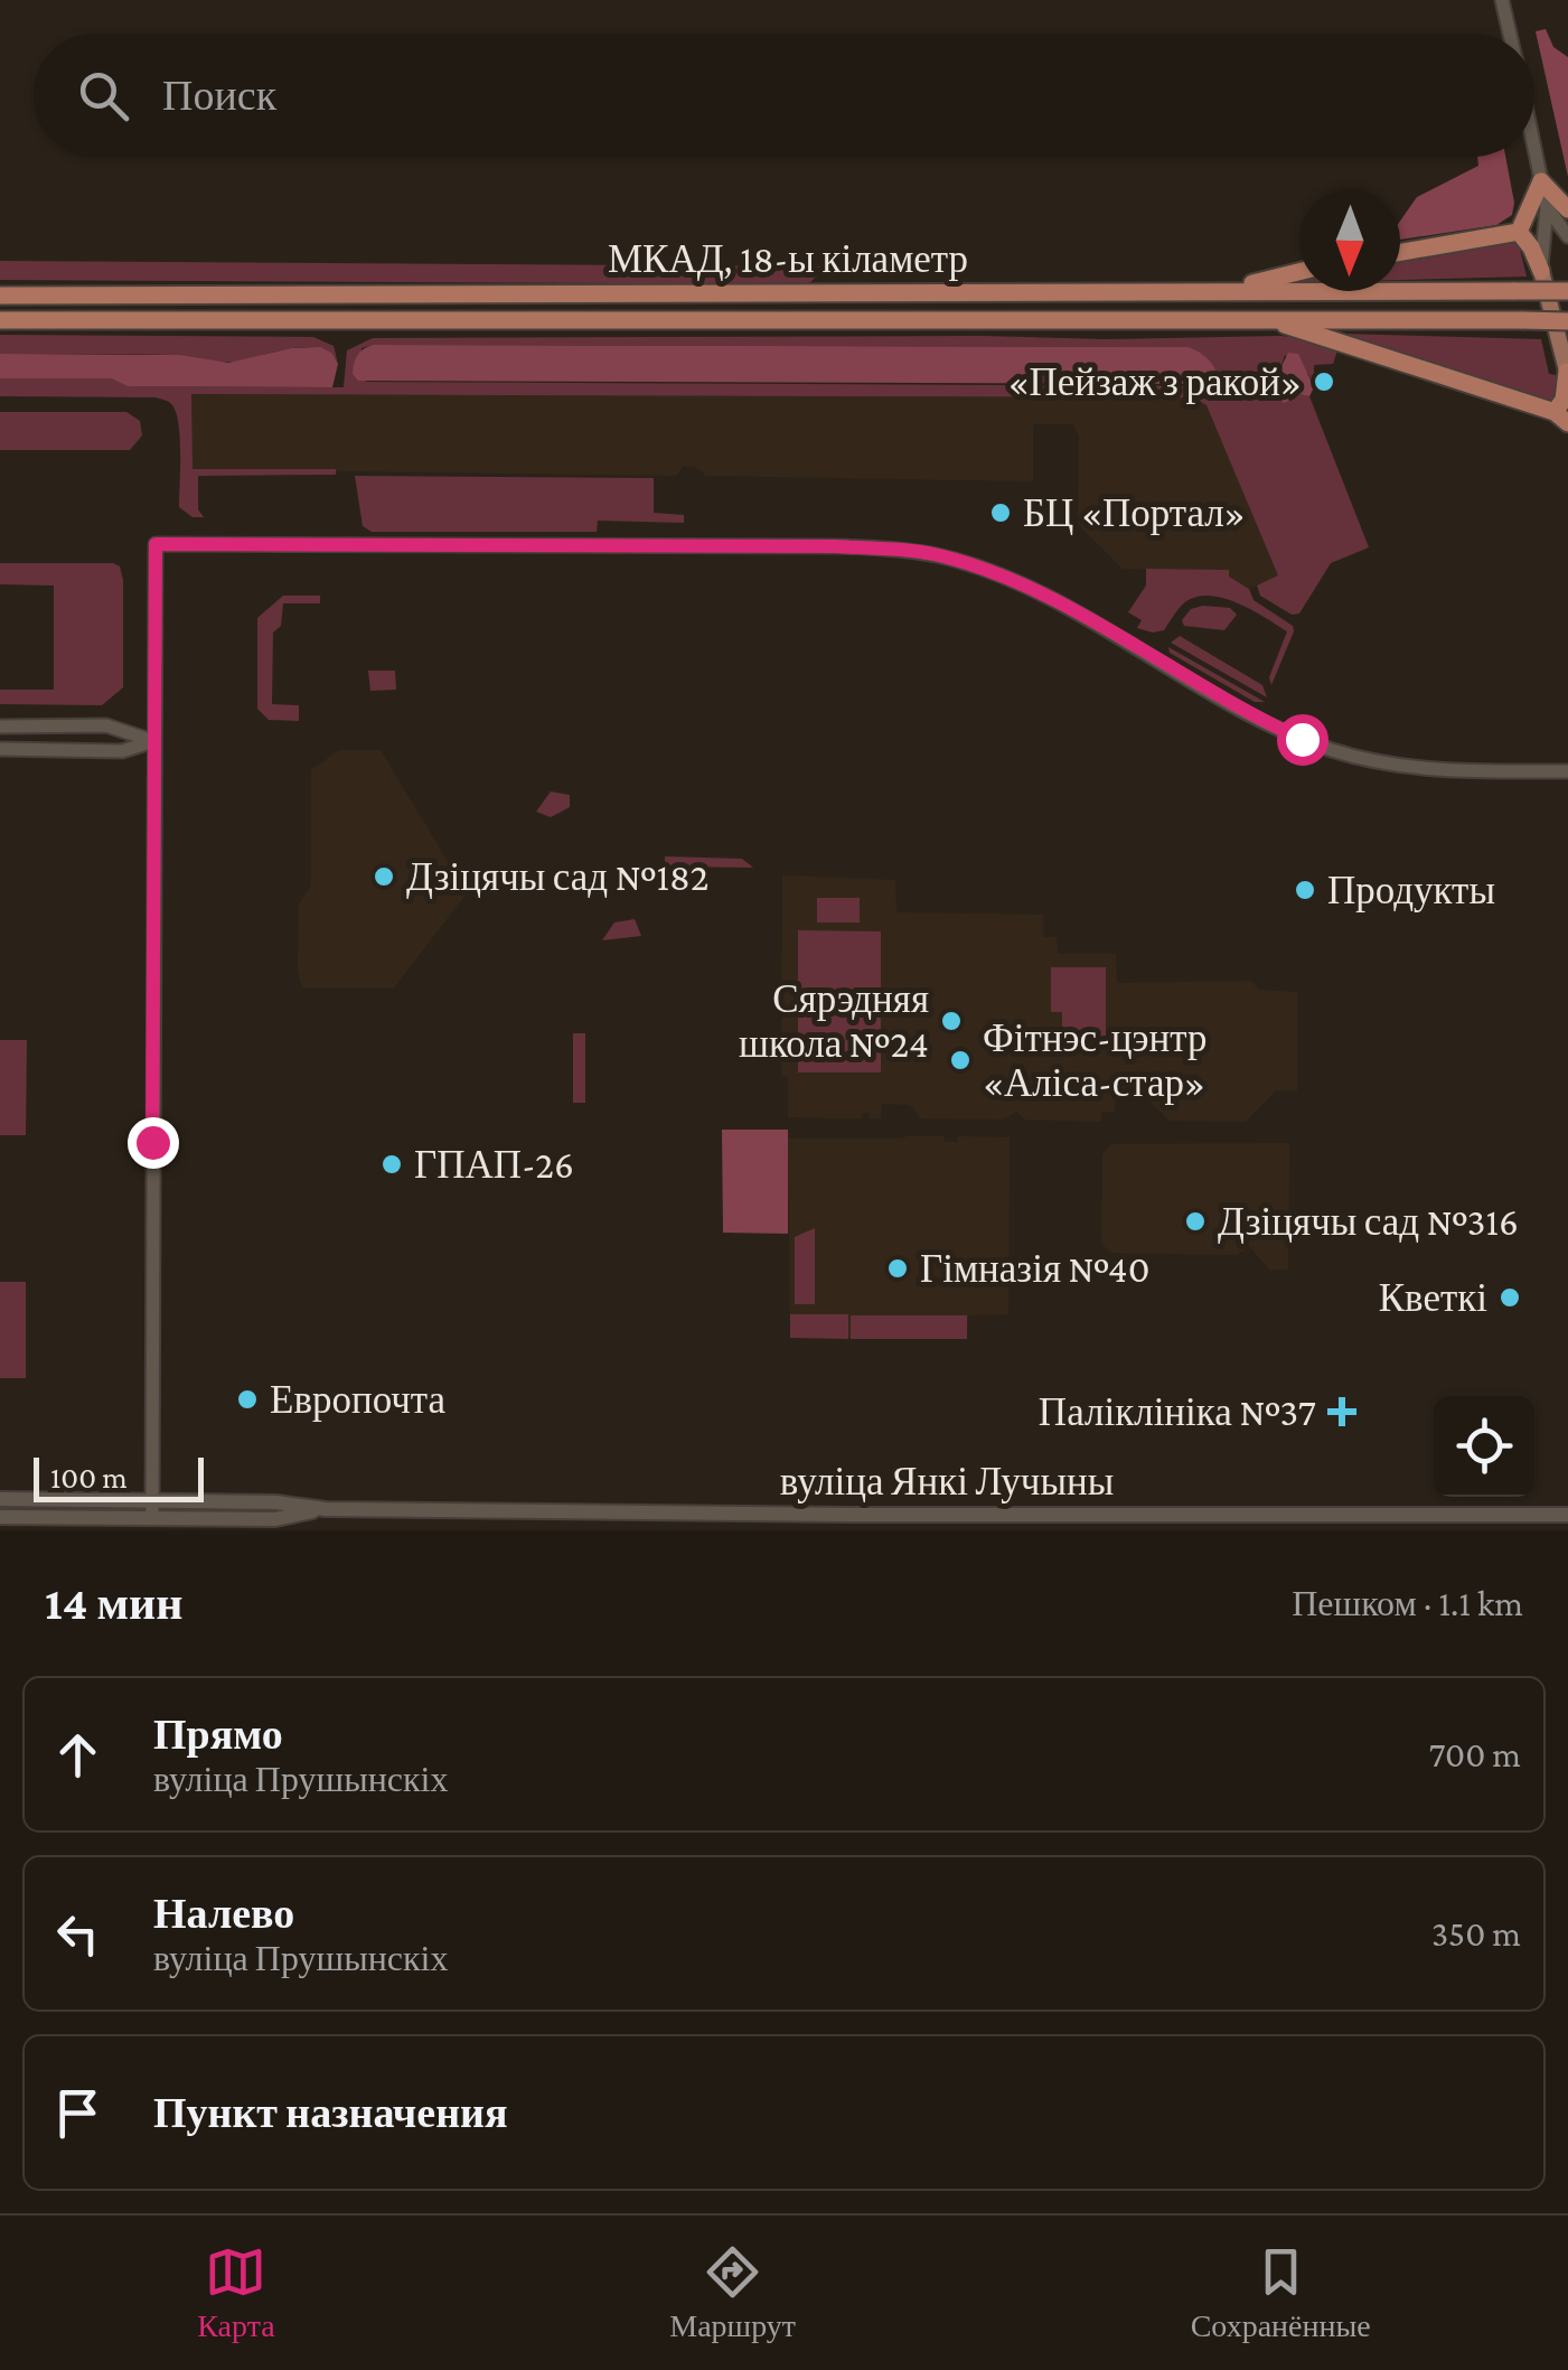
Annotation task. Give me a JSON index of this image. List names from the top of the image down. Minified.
{"streets":{"highway":["МКАД, 18-ы кіламетр"],"main road":["вуліца Янкі Лучыны"]},"places":{"other":["«Пейзаж з ракой»","БЦ «Портал»","Дзіцячы сад №182","Продукты","Сярэдняя школа №24","Фітнэс-цэнтр «Аліса-стар»","ГПАП-26","Дзіцячы сад №316","Гімназія №40","Кветкі","Европочта"],"health":["Паліклініка №37"]},"scale_bar":"100 m","north":"bottom","page":{"search":"Поиск","scale":"100 m","heading":["14 мин","Пешком · 1.1 km"],"list":[["Прямо","вуліца Прушынскіх","700 m"],["Налево","вуліца Прушынскіх","350 m"],"Пункт назначения"],"nav":["Карта","Маршрут","Сохранённые"]}}
